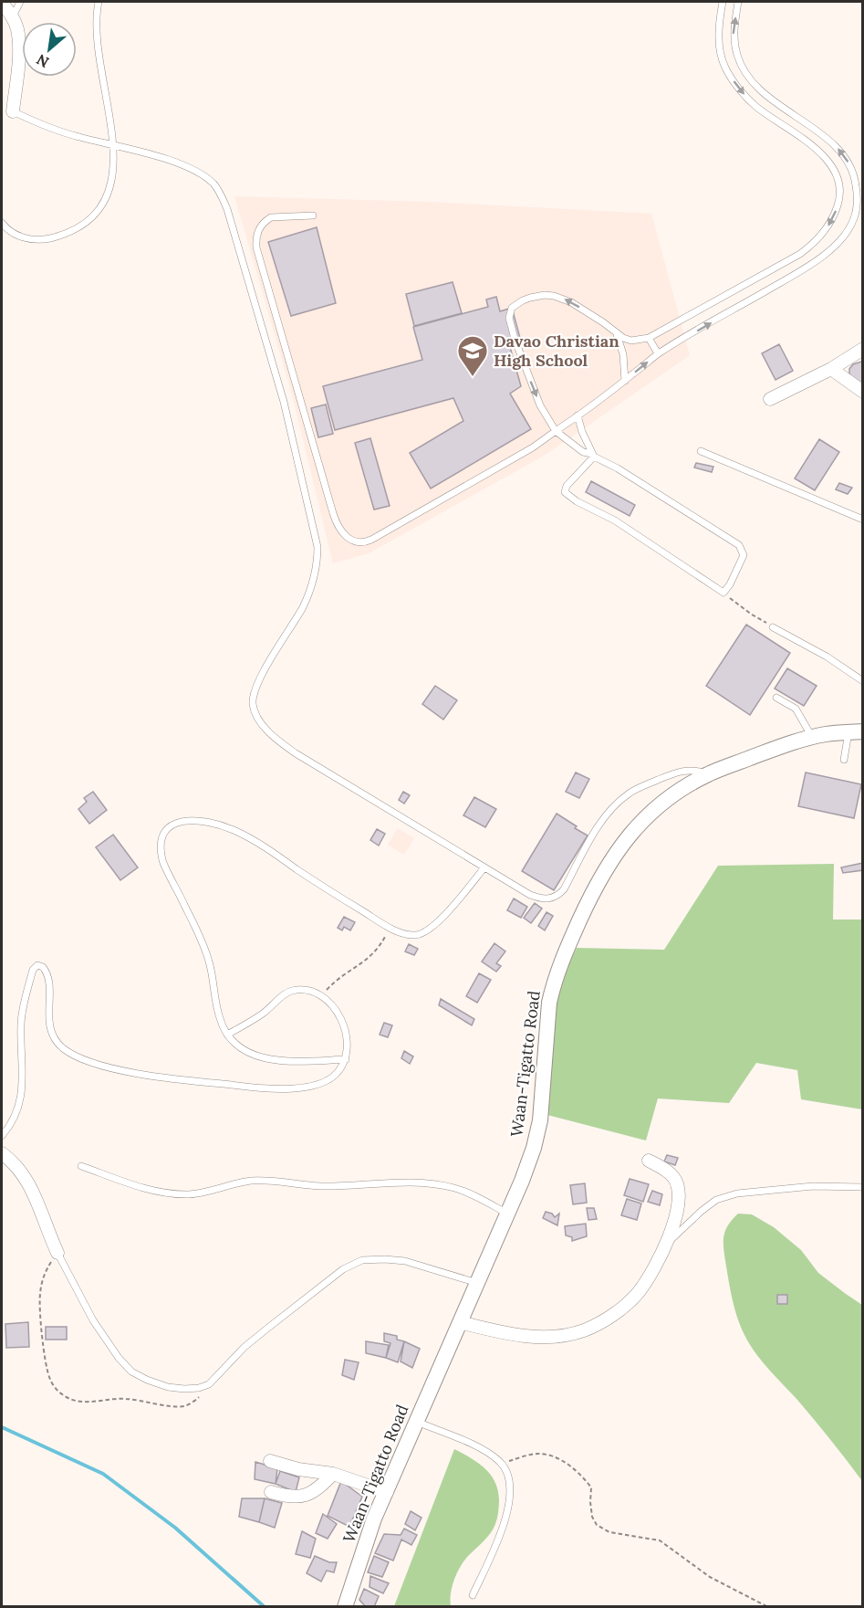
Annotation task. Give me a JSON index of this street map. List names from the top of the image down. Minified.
{"streets":{"street":["Waan-Tigatto Road"]},"places":{"school or university":["Davao Christian High School"]},"north":"bottom left"}
